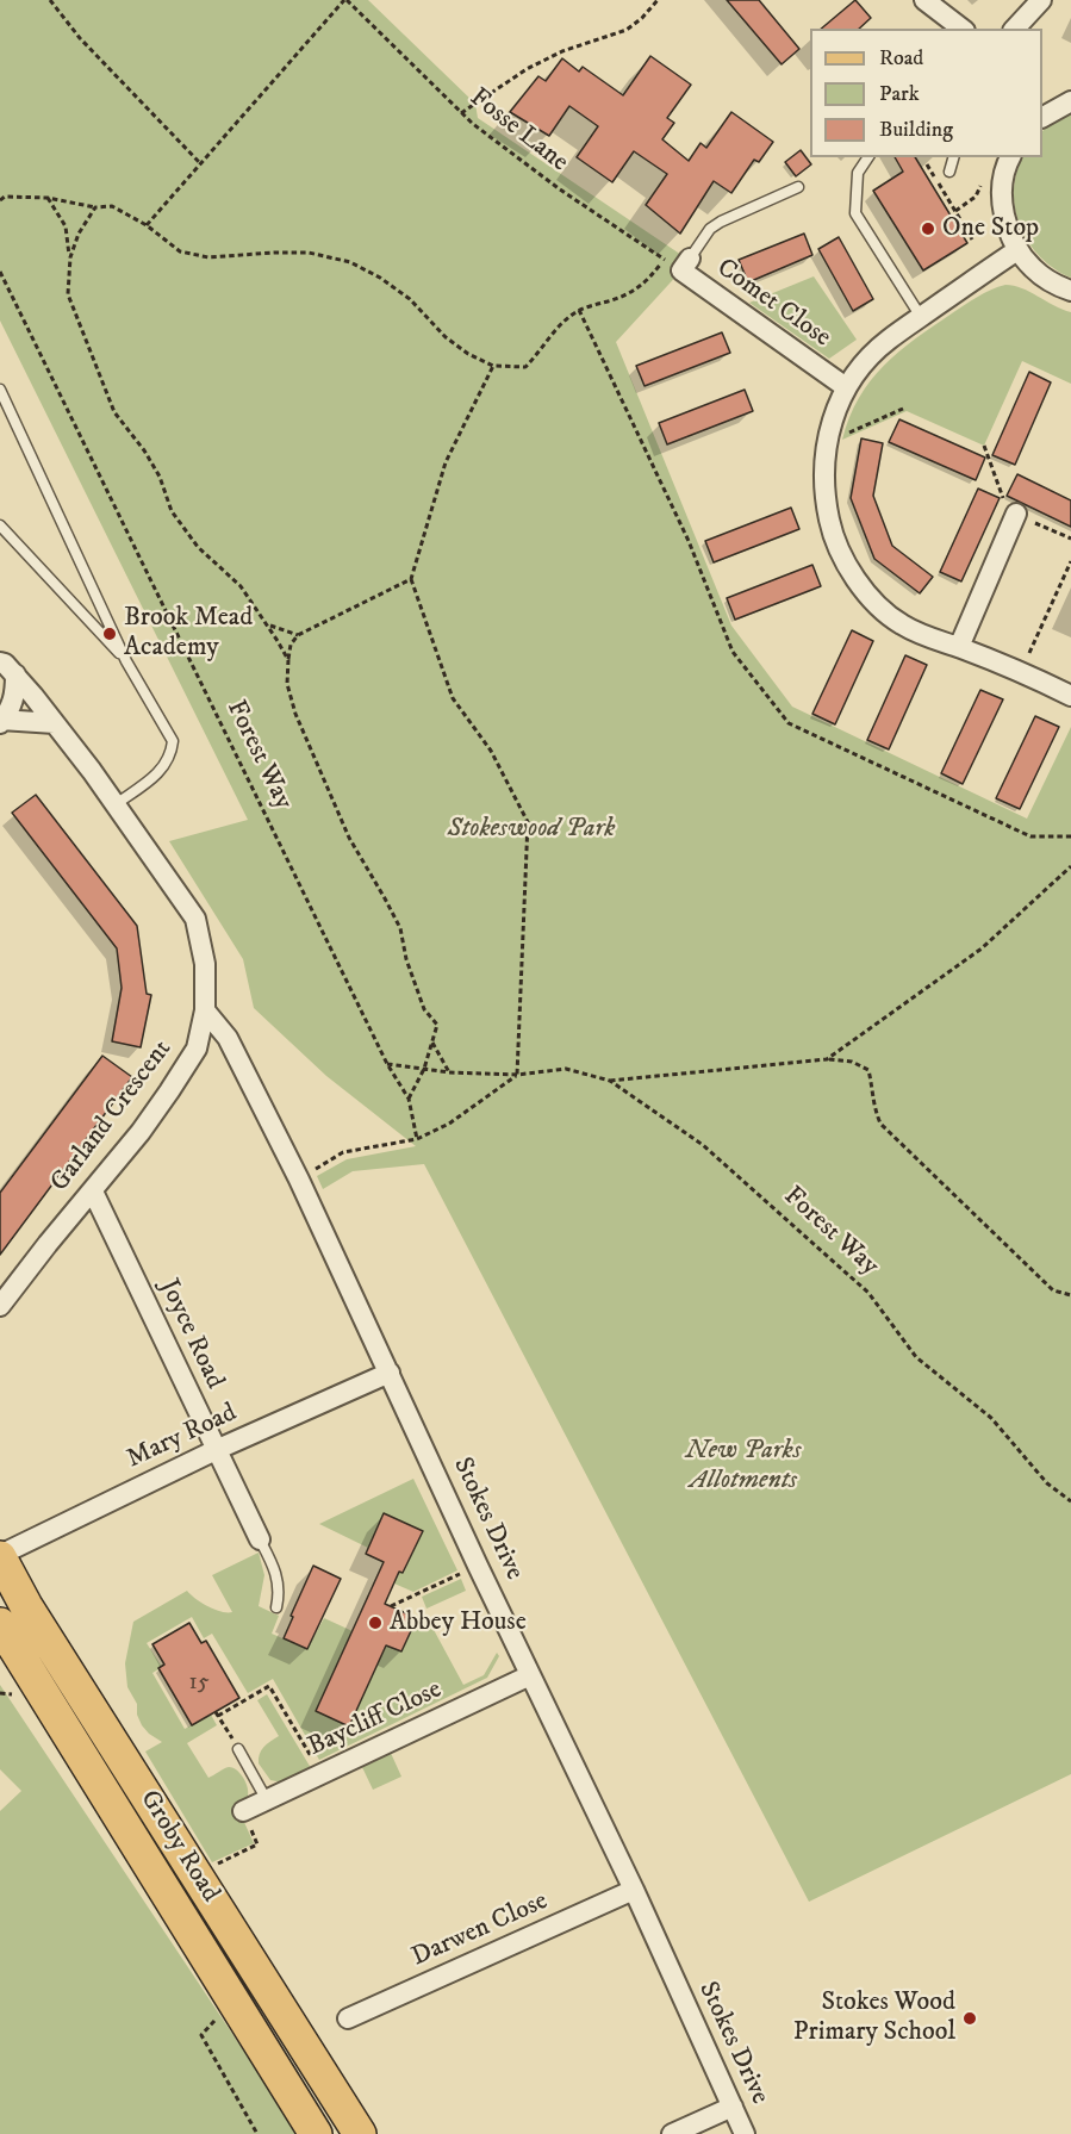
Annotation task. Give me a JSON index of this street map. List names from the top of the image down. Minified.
{"streets":{"main road":["Groby Road"],"street":["Comet Close","Garland Crescent","Joyce Road","Mary Road","Stokes Drive","Baycliff Close","Darwen Close"],"path":["Fosse Lane","Forest Way"]},"crossings":[["Fosse Lane","Comet Close"],["Forest Way","Stokes Drive"],["Garland Crescent","Joyce Road"],["Garland Crescent","Stokes Drive"],["Joyce Road","Mary Road"],["Mary Road","Stokes Drive"],["Mary Road","Groby Road"],["Stokes Drive","Baycliff Close"],["Stokes Drive","Darwen Close"]],"parks":["Stokeswood Park","New Parks Allotments"],"places":["One Stop","Brook Mead Academy","Abbey House","Stokes Wood Primary School"],"house_numbers":["15"],"legend":["Road","Park","Building"]}
